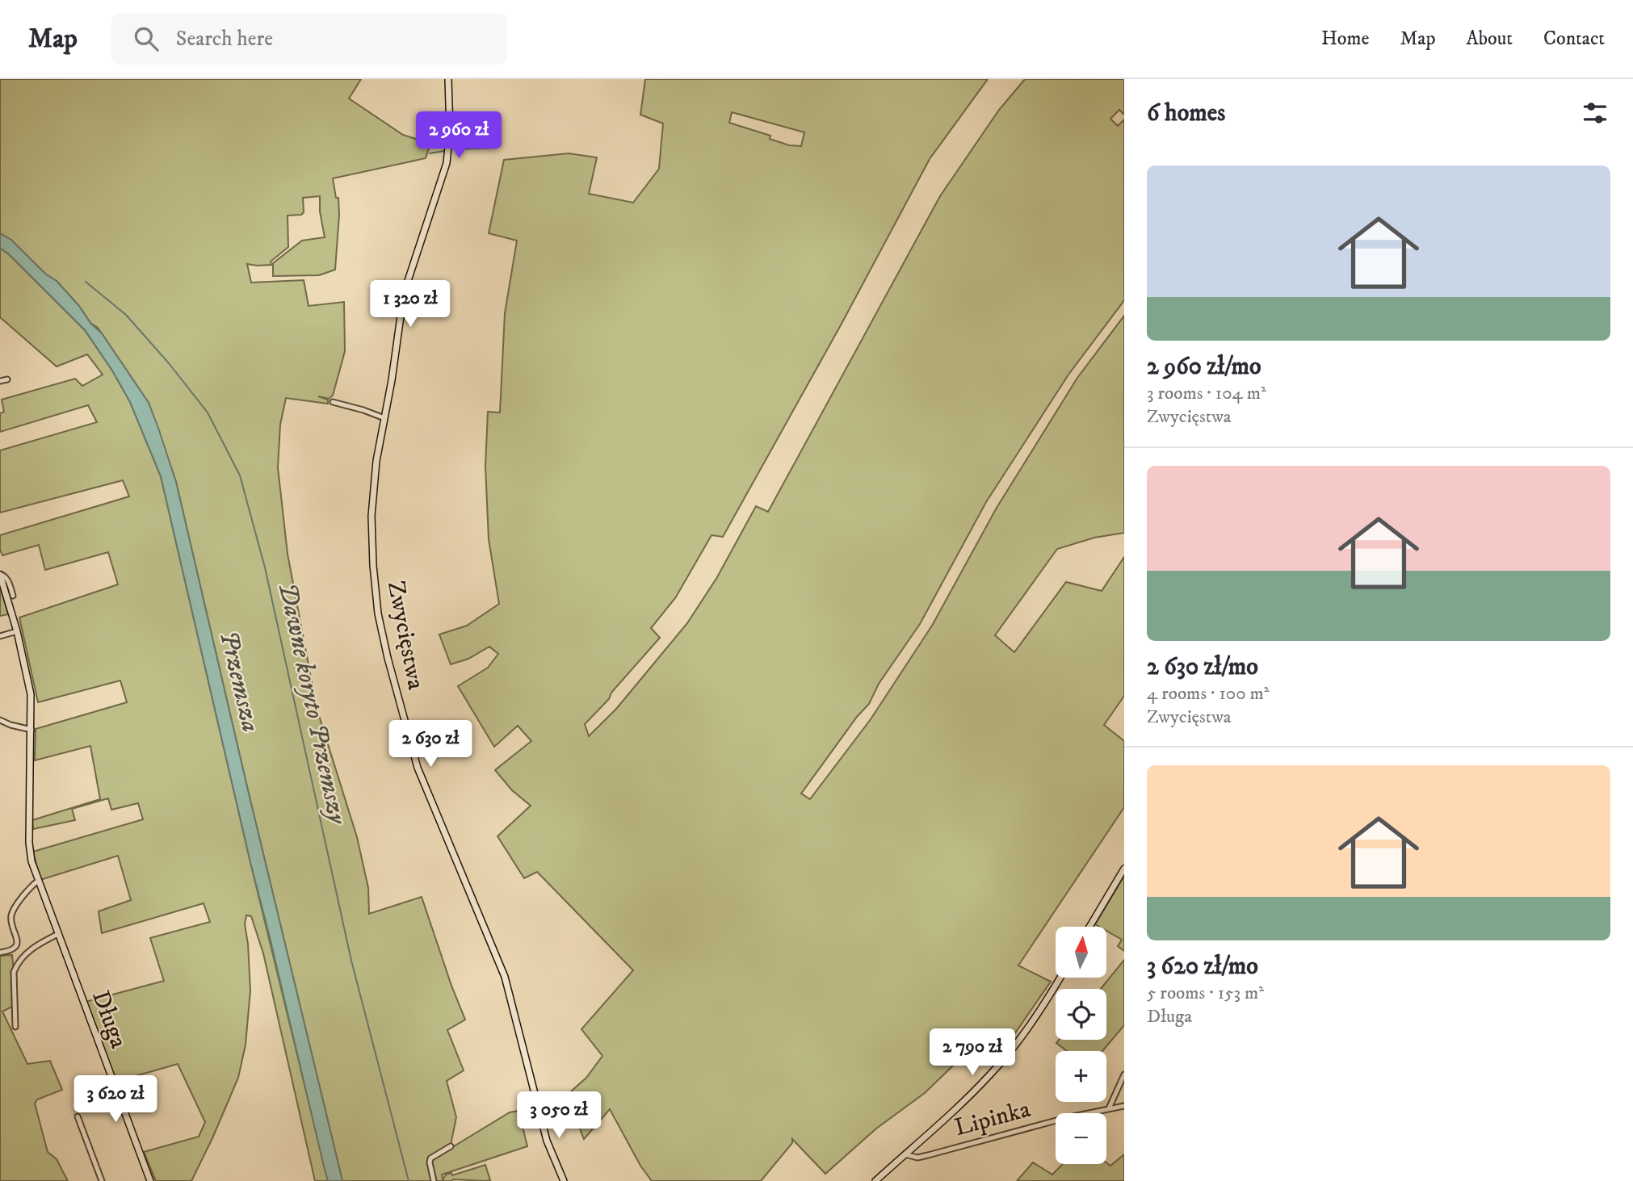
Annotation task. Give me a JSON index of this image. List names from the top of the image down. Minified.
{"streets":{"street":["Zwycięstwa","Długa","Lipinka"]},"water":["Przemsza","Dawne koryto Przemszy"],"north":"top","page":{"header":"Map","search":"Search here","nav":["Home","Map","About","Contact"],"heading":"6 homes","price":["2 960 zł","1 320 zł","2 630 zł","2 790 zł","3 620 zł","3 050 zł"],"list":[{"name":"2 960 zł/mo","note":"3 rooms · 104 m² · Zwycięstwa"},{"name":"2 630 zł/mo","note":"4 rooms · 100 m² · Zwycięstwa"},{"name":"3 620 zł/mo","note":"5 rooms · 153 m² · Długa"}],"map_buttons":["+","−"]}}
